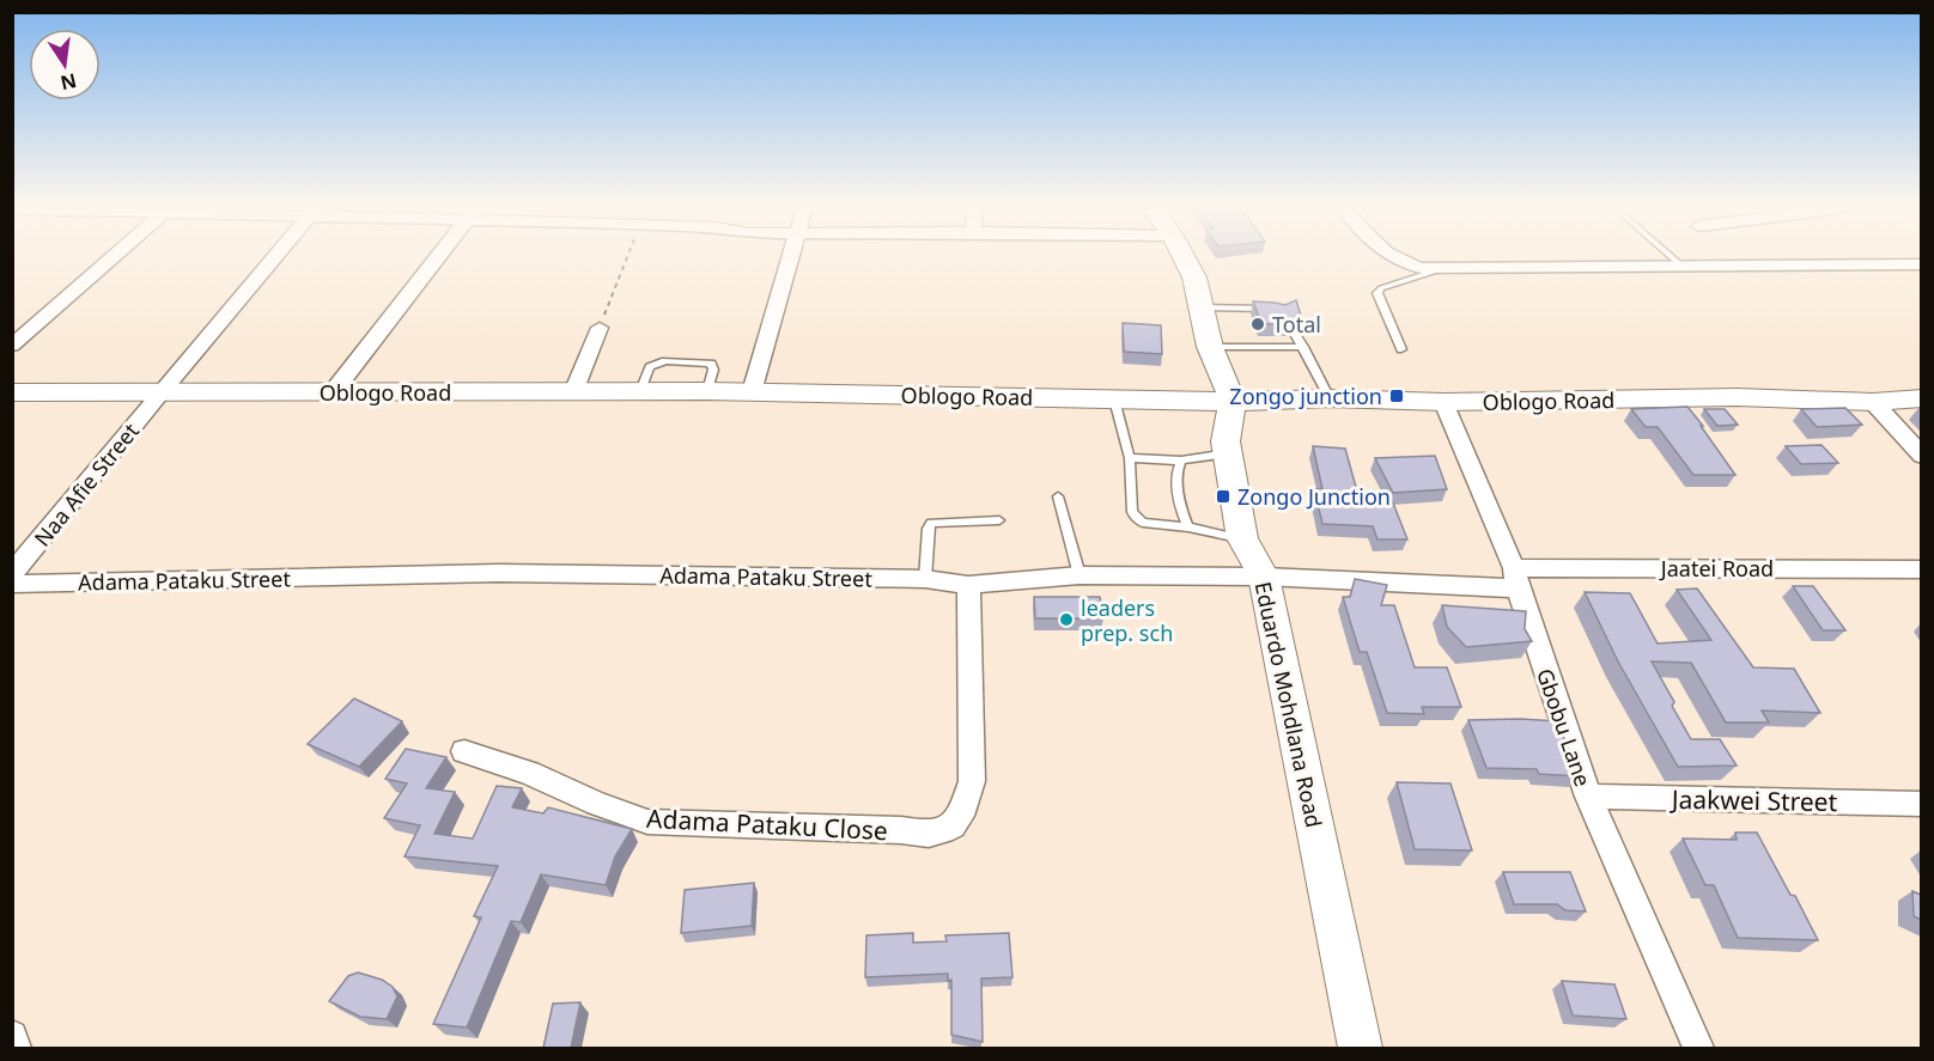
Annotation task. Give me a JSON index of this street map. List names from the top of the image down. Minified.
{"streets":{"main road":["Oblogo Road","Eduardo Mohdlana Road"],"street":["Naa Afie Street","Jaatei Road","Adama Pataku Street","Gbobu Lane","Jaakwei Street","Adama Pataku Close"]},"crossings":[["Oblogo Road","Naa Afie Street"],["Oblogo Road","Eduardo Mohdlana Road"],["Oblogo Road","Gbobu Lane"],["Jaatei Road","Adama Pataku Street"],["Jaatei Road","Gbobu Lane"],["Adama Pataku Street","Eduardo Mohdlana Road"],["Adama Pataku Street","Gbobu Lane"],["Adama Pataku Street","Adama Pataku Close"],["Gbobu Lane","Jaakwei Street"]],"places":{"other":["Total","leaders prep. sch"],"transit":["Zongo junction","Zongo Junction"]},"north":"bottom"}
